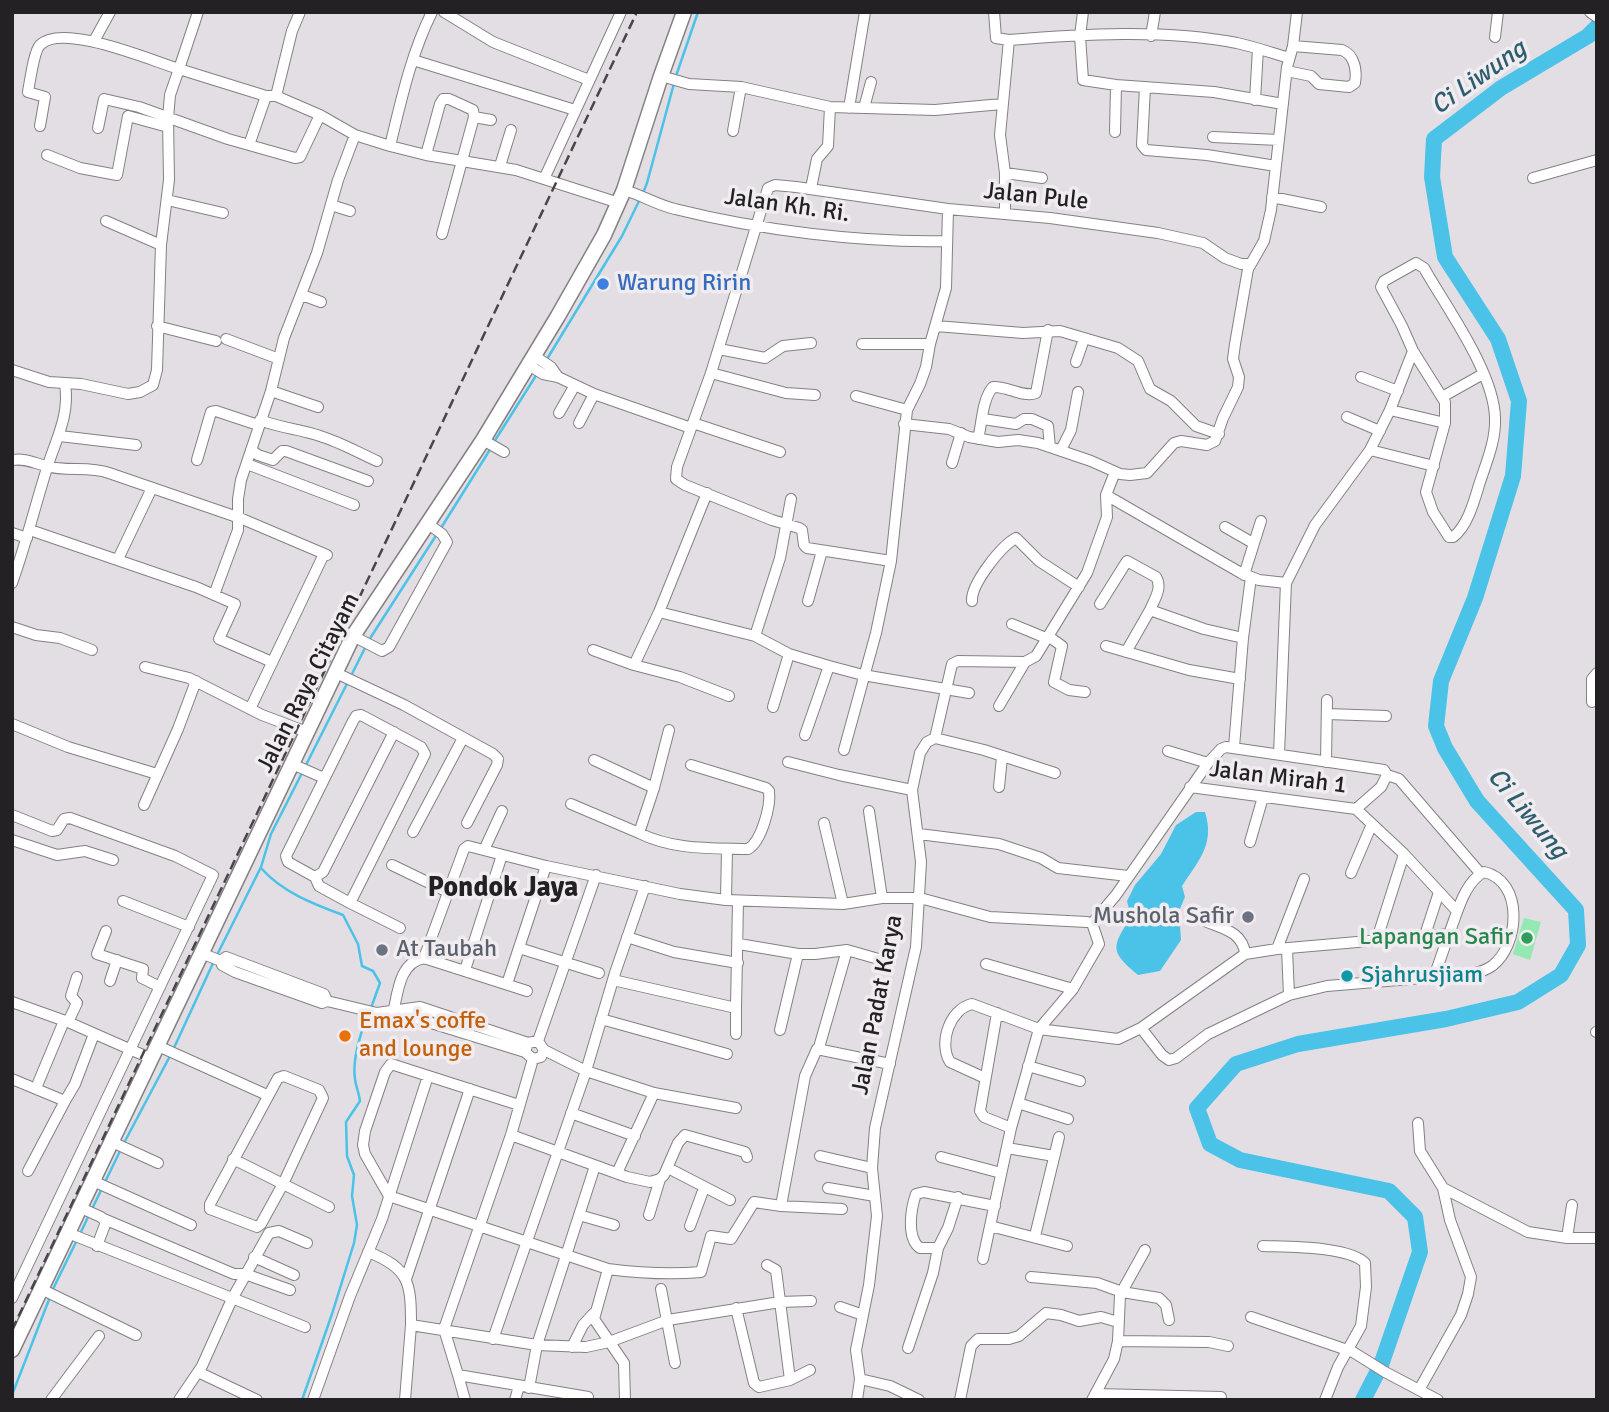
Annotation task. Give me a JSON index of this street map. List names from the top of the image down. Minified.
{"streets":{"main road":["Jalan Raya Citayam"],"street":["Jalan Pule","Jalan Kh. Ri.","Jalan Mirah 1","Jalan Padat Karya"]},"crossings":[["Jalan Pule","Jalan Kh. Ri."],["Jalan Kh. Ri.","Jalan Raya Citayam"]],"districts":["Pondok Jaya"],"water":["Ci Liwung"],"places":["Warung Ririn","Mushola Safir","Lapangan Safir","At Taubah","Sjahrusjiam","Emax's coffe and lounge"]}
